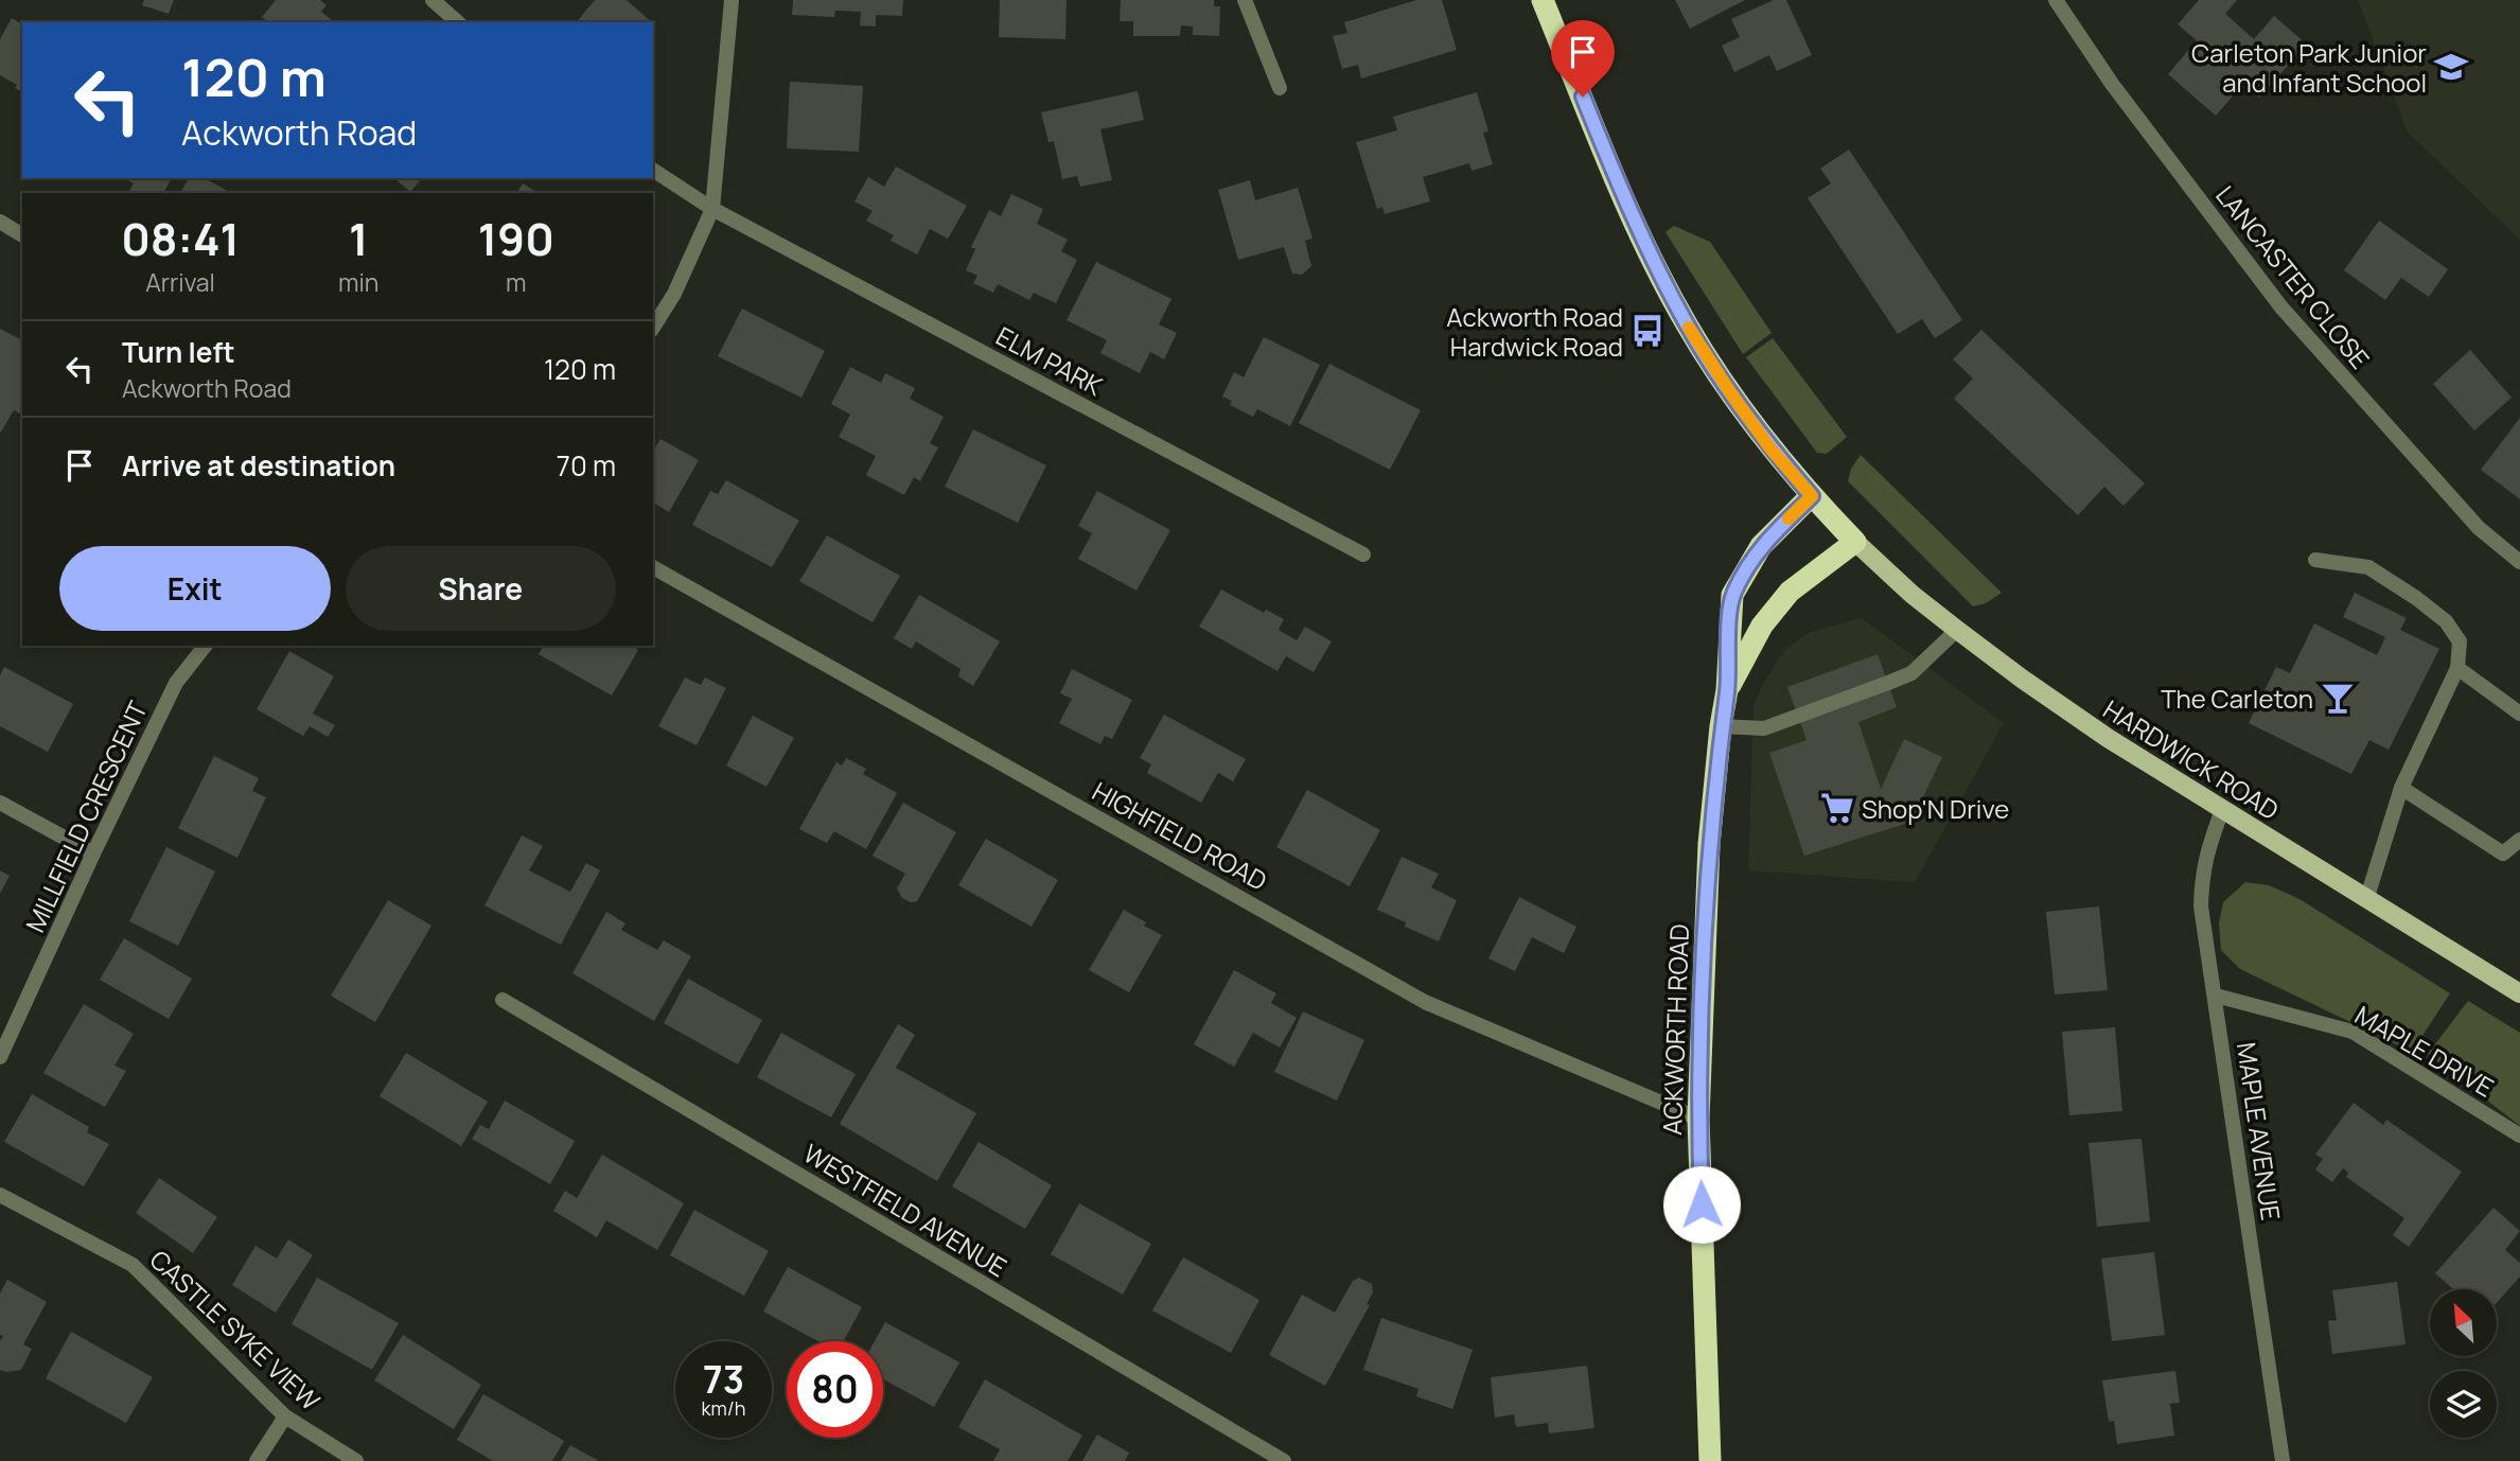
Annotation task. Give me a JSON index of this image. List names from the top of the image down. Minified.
{"streets":{"highway":["ACKWORTH ROAD"],"main road":["HARDWICK ROAD"],"street":["LANCASTER CLOSE","ELM PARK","MILLFIELD CRESCENT","HIGHFIELD ROAD","MAPLE DRIVE","MAPLE AVENUE","WESTFIELD AVENUE","CASTLE SYKE VIEW"]},"crossings":[["HARDWICK ROAD","ACKWORTH ROAD"],["HARDWICK ROAD","MAPLE AVENUE"],["HIGHFIELD ROAD","ACKWORTH ROAD"],["MAPLE DRIVE","MAPLE AVENUE"]],"places":{"school or university":["Carleton Park Junior and Infant School"],"bus stop":["Ackworth Road Hardwick Road"],"bar":["The Carleton"],"supermarket":["Shop'N Drive"]},"north":"top left","page":{"turn":["120 m","Ackworth Road"],"eta":["08:41","Arrival","1","min","190","m"],"list":[{"name":"Turn left","note":"Ackworth Road","value":"120 m"},{"name":"Arrive at destination","value":"70 m"}],"buttons":["Exit","Share"],"speed":"73 km/h","limit":"80"}}
